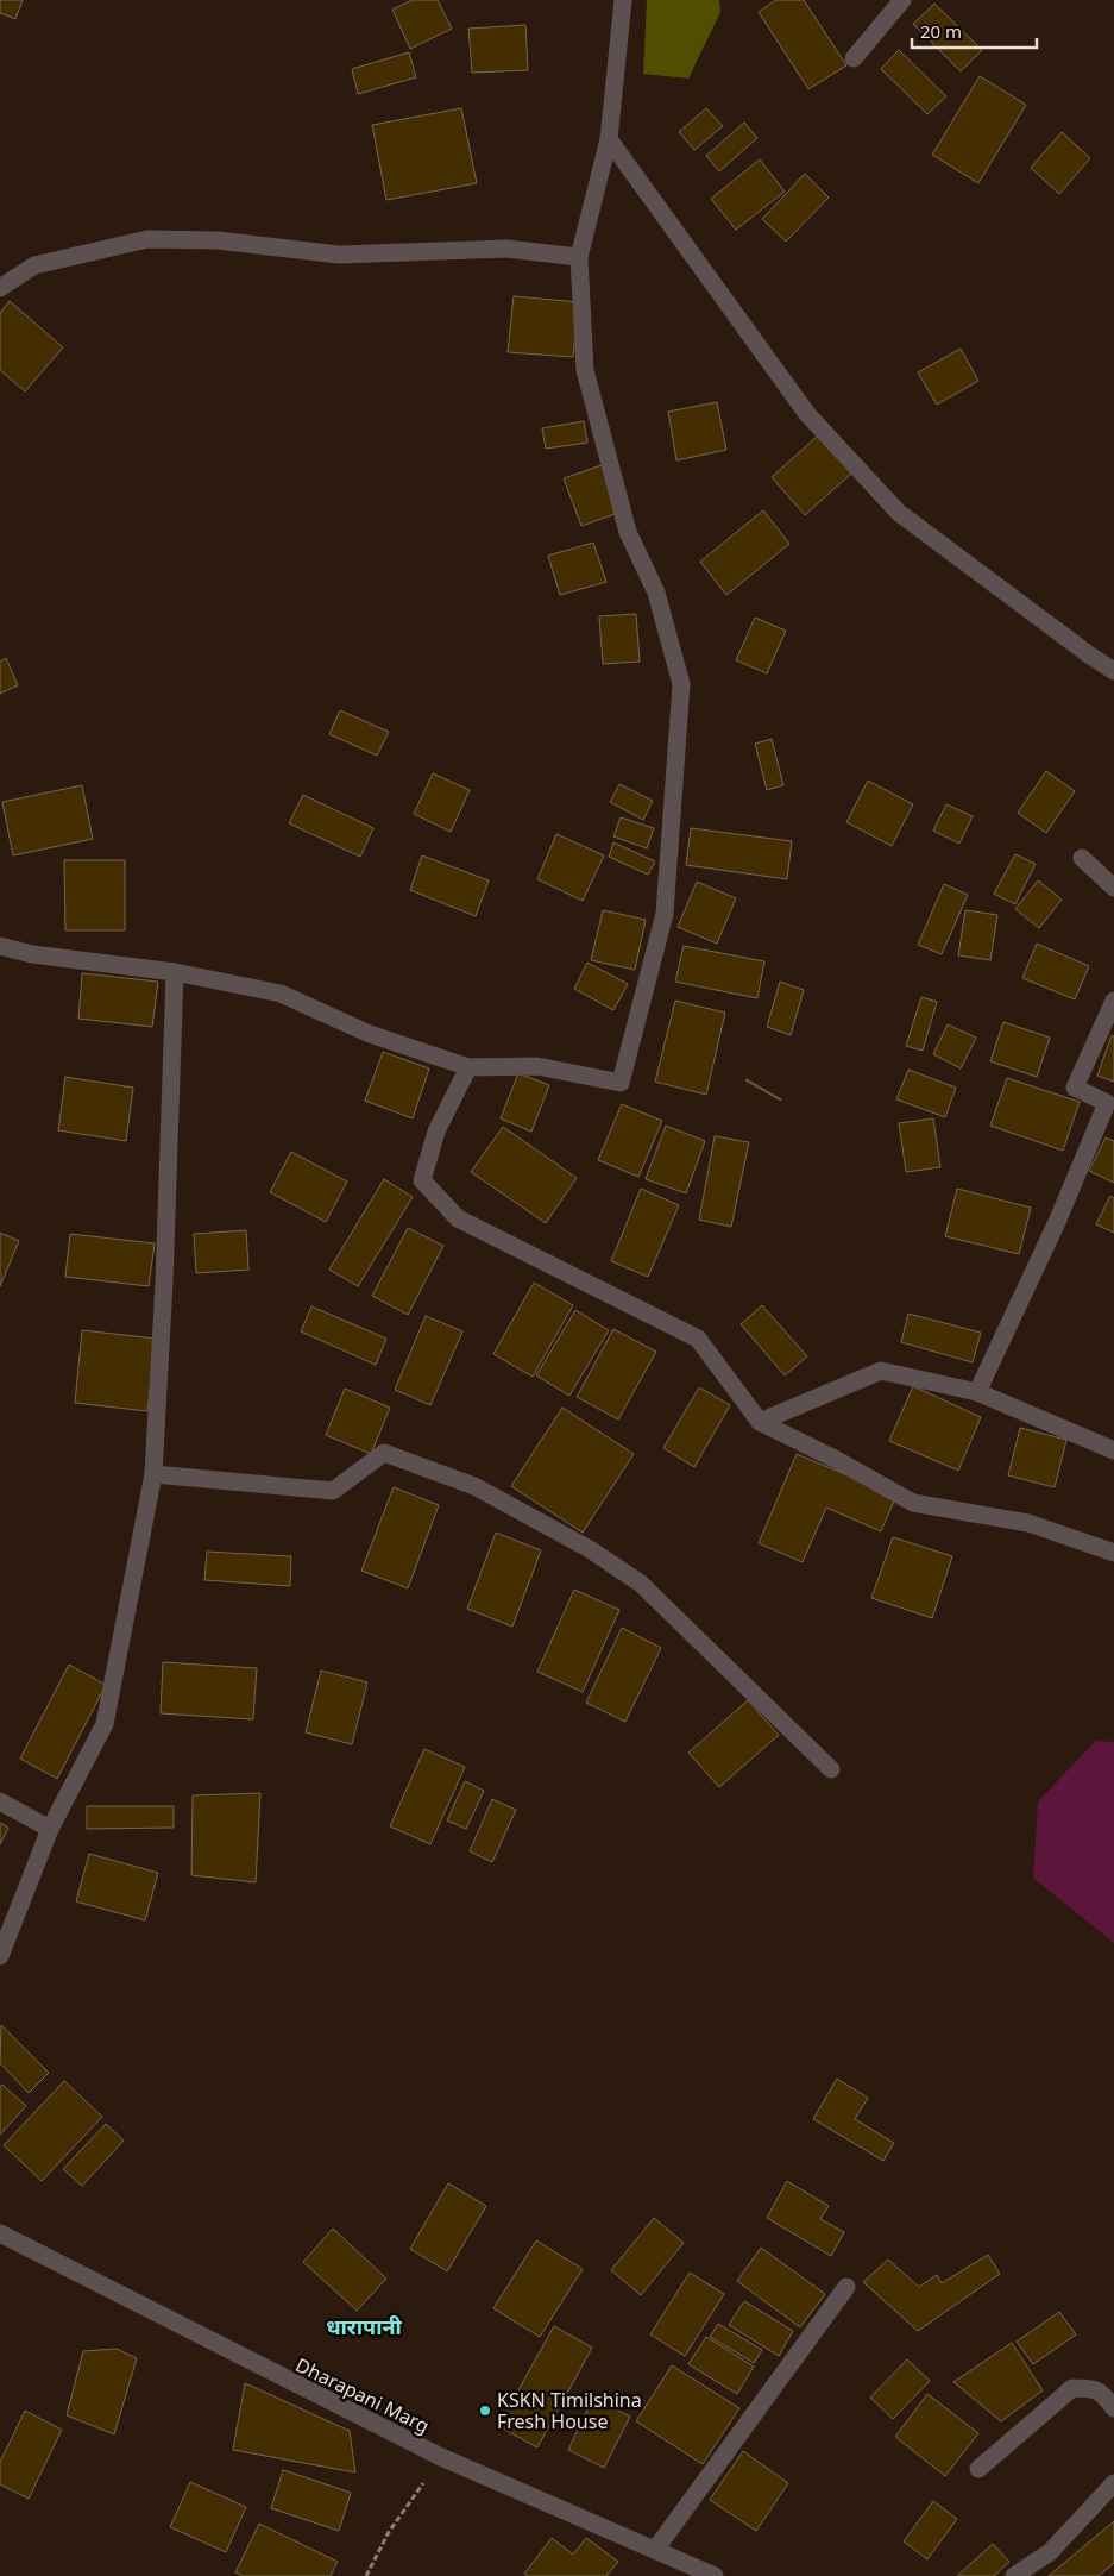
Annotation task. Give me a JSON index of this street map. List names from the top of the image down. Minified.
{"streets":{"street":["Dharapani Marg"]},"districts":["धारापानी"],"places":["KSKN Timilshina Fresh House"],"scale_bar":"20 m"}
